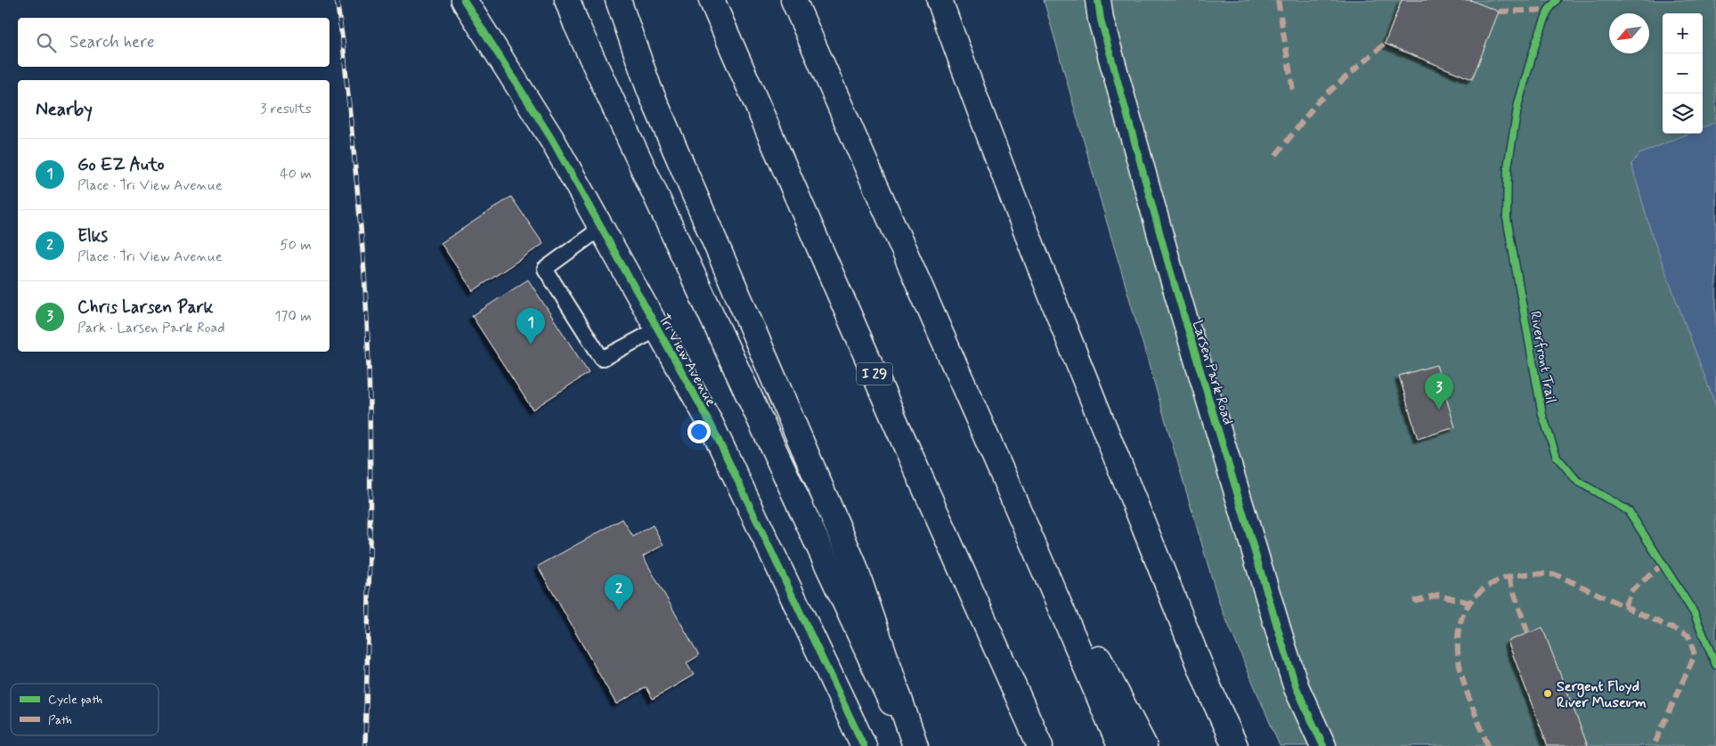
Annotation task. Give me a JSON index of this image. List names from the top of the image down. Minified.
{"streets":{"main road":["Tri View Avenue","Larsen Park Road","I 29"],"cycle path":["Riverfront Trail"]},"places":["Sergent Floyd River Museum"],"legend":["Cycle path","Path"],"north":"bottom left","page":{"map_buttons":["+","−"],"search":"Search here","heading":["Nearby","3 results"],"list":[{"mark":"1","name":"Go EZ Auto","note":"Place · Tri View Avenue","value":"40 m"},{"mark":"2","name":"Elks","note":"Place · Tri View Avenue","value":"50 m"},{"mark":"3","name":"Chris Larsen Park","note":"Park · Larsen Park Road","value":"170 m"}],"pins":["1","3","2"]}}
